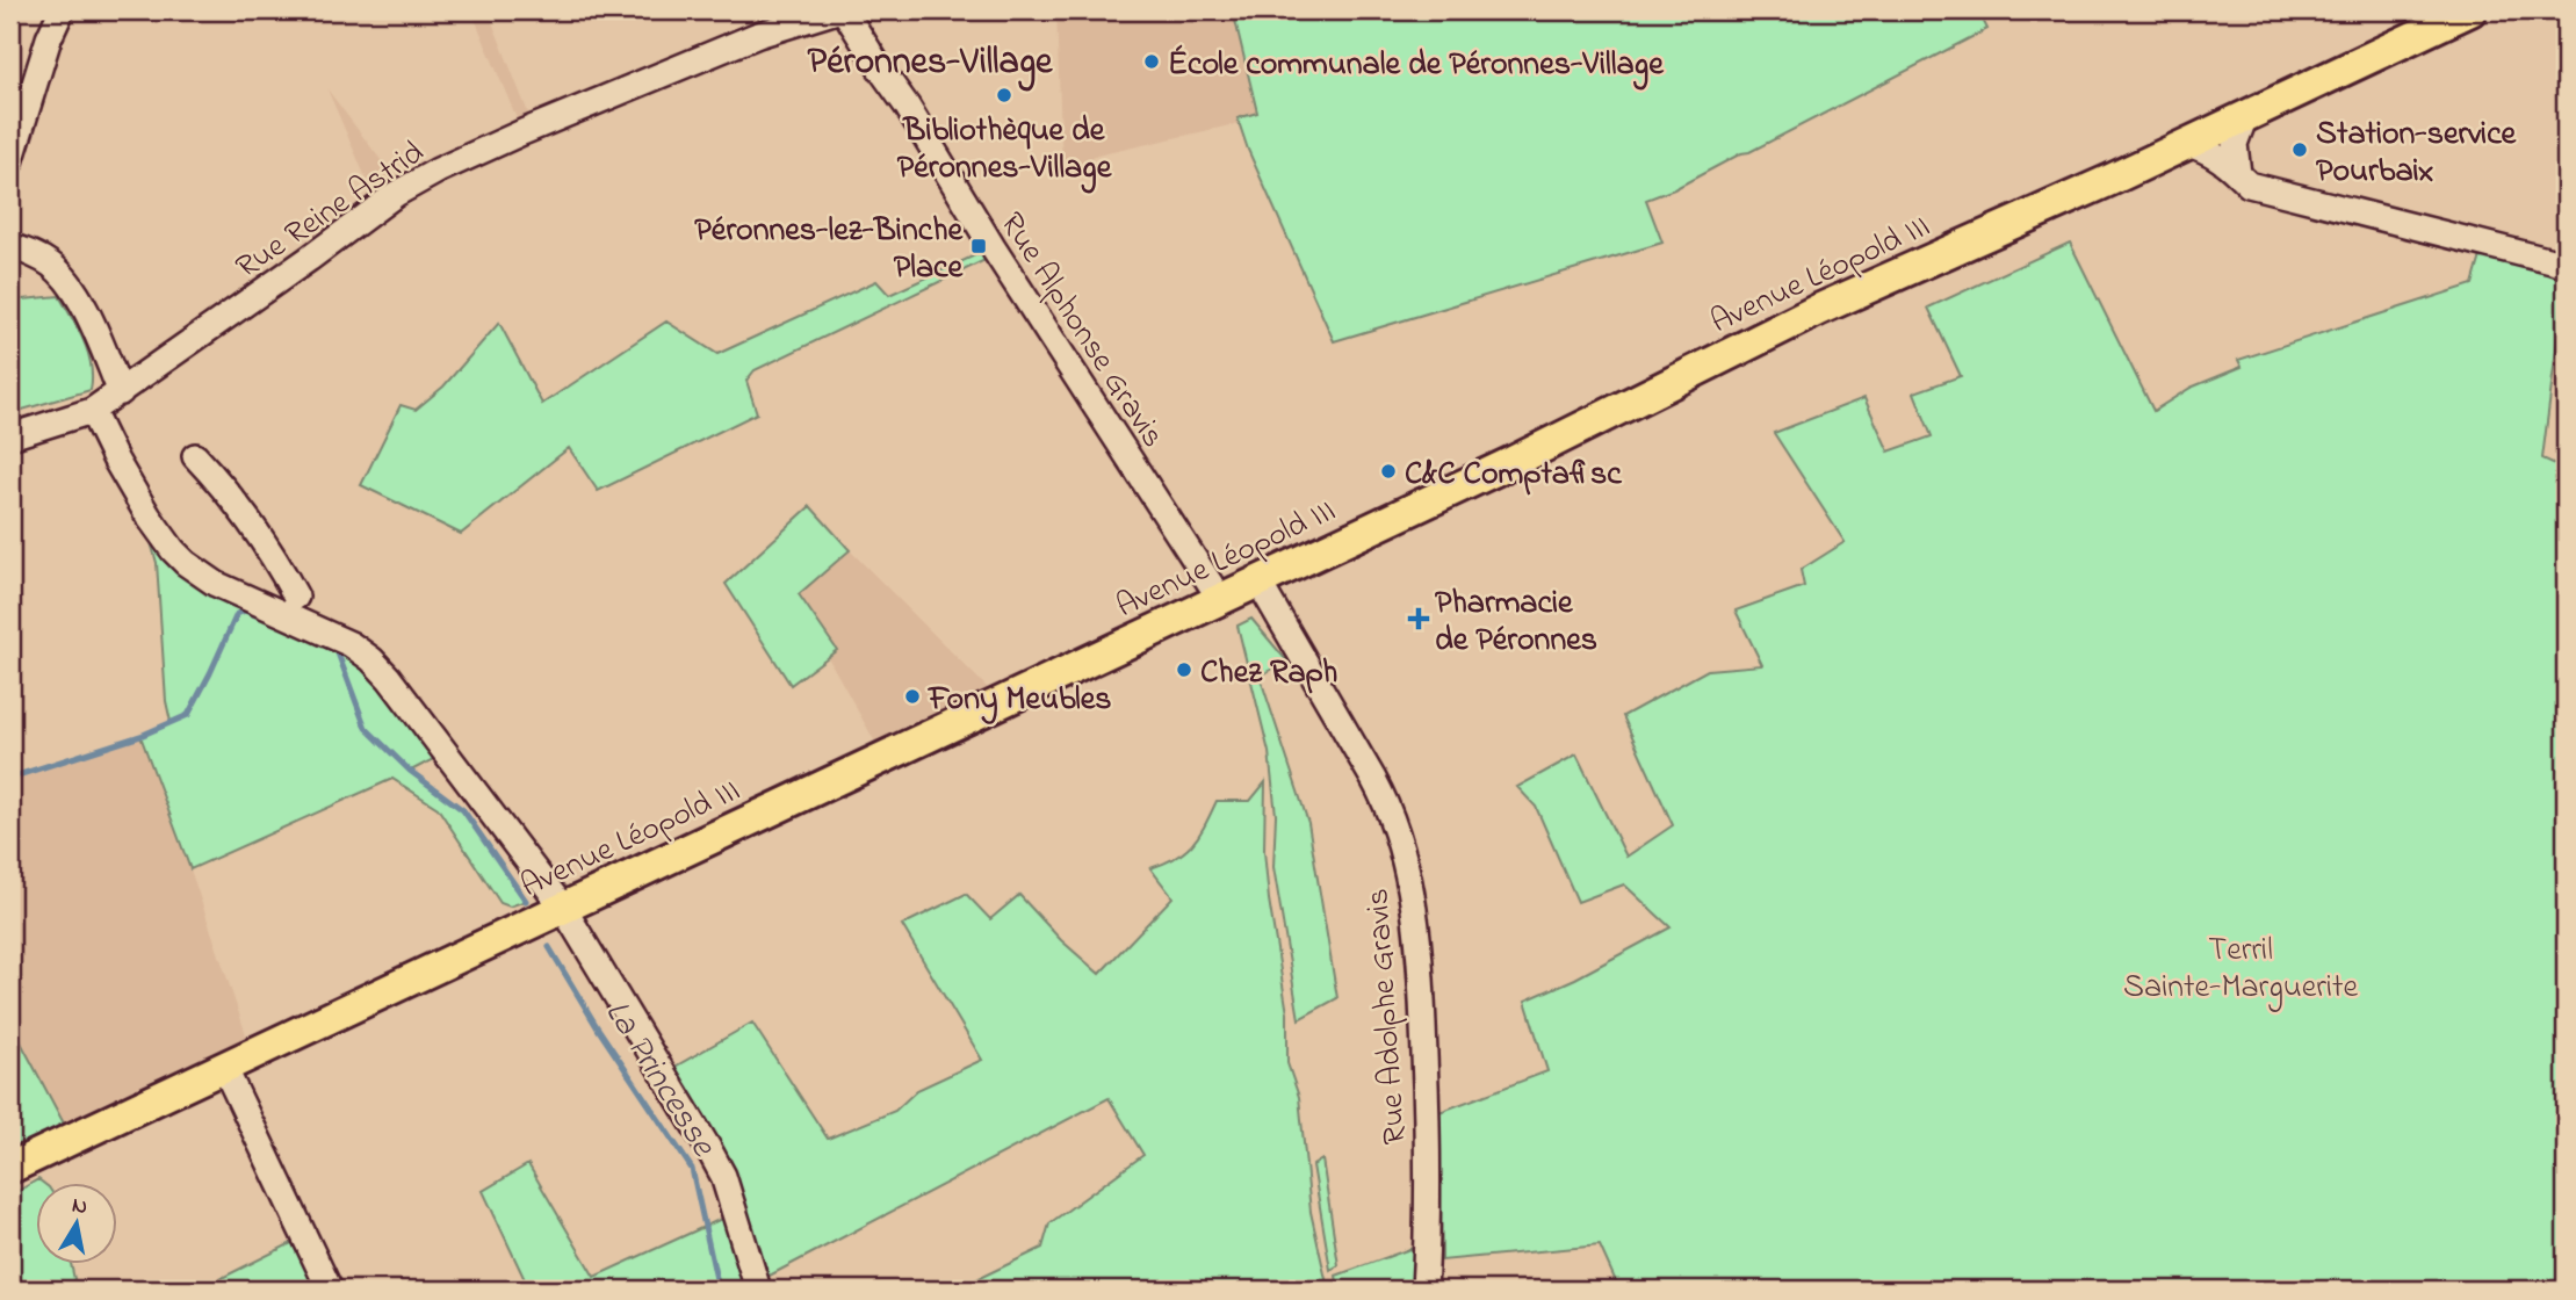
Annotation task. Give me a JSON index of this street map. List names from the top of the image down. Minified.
{"streets":{"main road":["Avenue Léopold III"],"street":["Rue Reine Astrid","Rue Alphonse Gravis","Rue Adolphe Gravis"]},"crossings":[["Avenue Léopold III","Rue Alphonse Gravis"],["Avenue Léopold III","Rue Adolphe Gravis"]],"districts":["Péronnes-Village"],"water":["La Princesse"],"parks":["Terril Sainte-Marguerite"],"places":{"other":["École communale de Péronnes-Village","Bibliothèque de Péronnes-Village","Station-service Pourbaix","C&C Comptafisc","Chez Raph","Fony Meubles"],"transit":["Péronnes-lez-Binche Place"],"health":["Pharmacie de Péronnes"]},"north":"top"}
